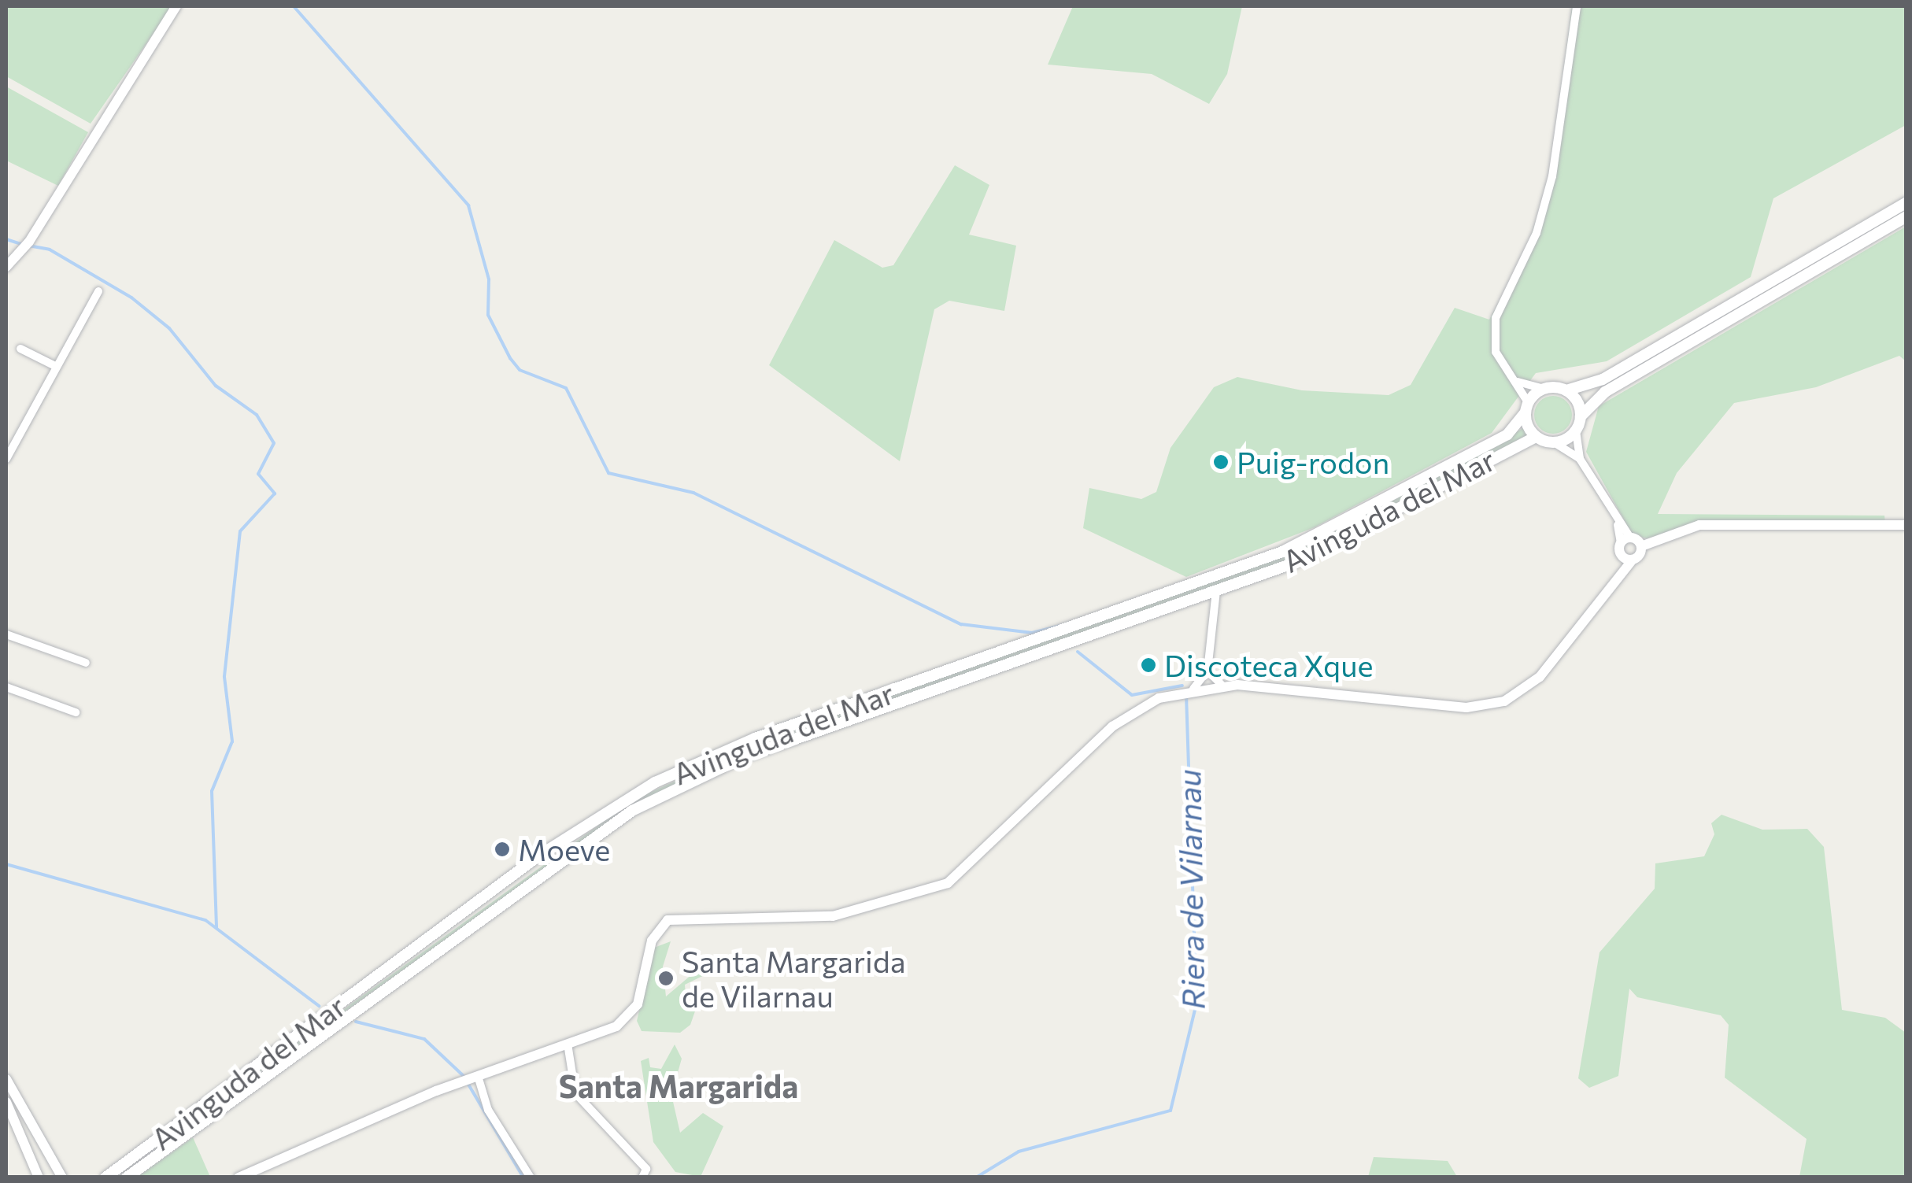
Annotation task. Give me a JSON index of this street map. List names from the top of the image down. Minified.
{"streets":{"main road":["Avinguda del Mar"]},"districts":["Santa Margarida"],"water":["Riera de Vilarnau"],"places":["Puig-rodon","Discoteca Xque","Moeve","Santa Margarida de Vilarnau"]}
